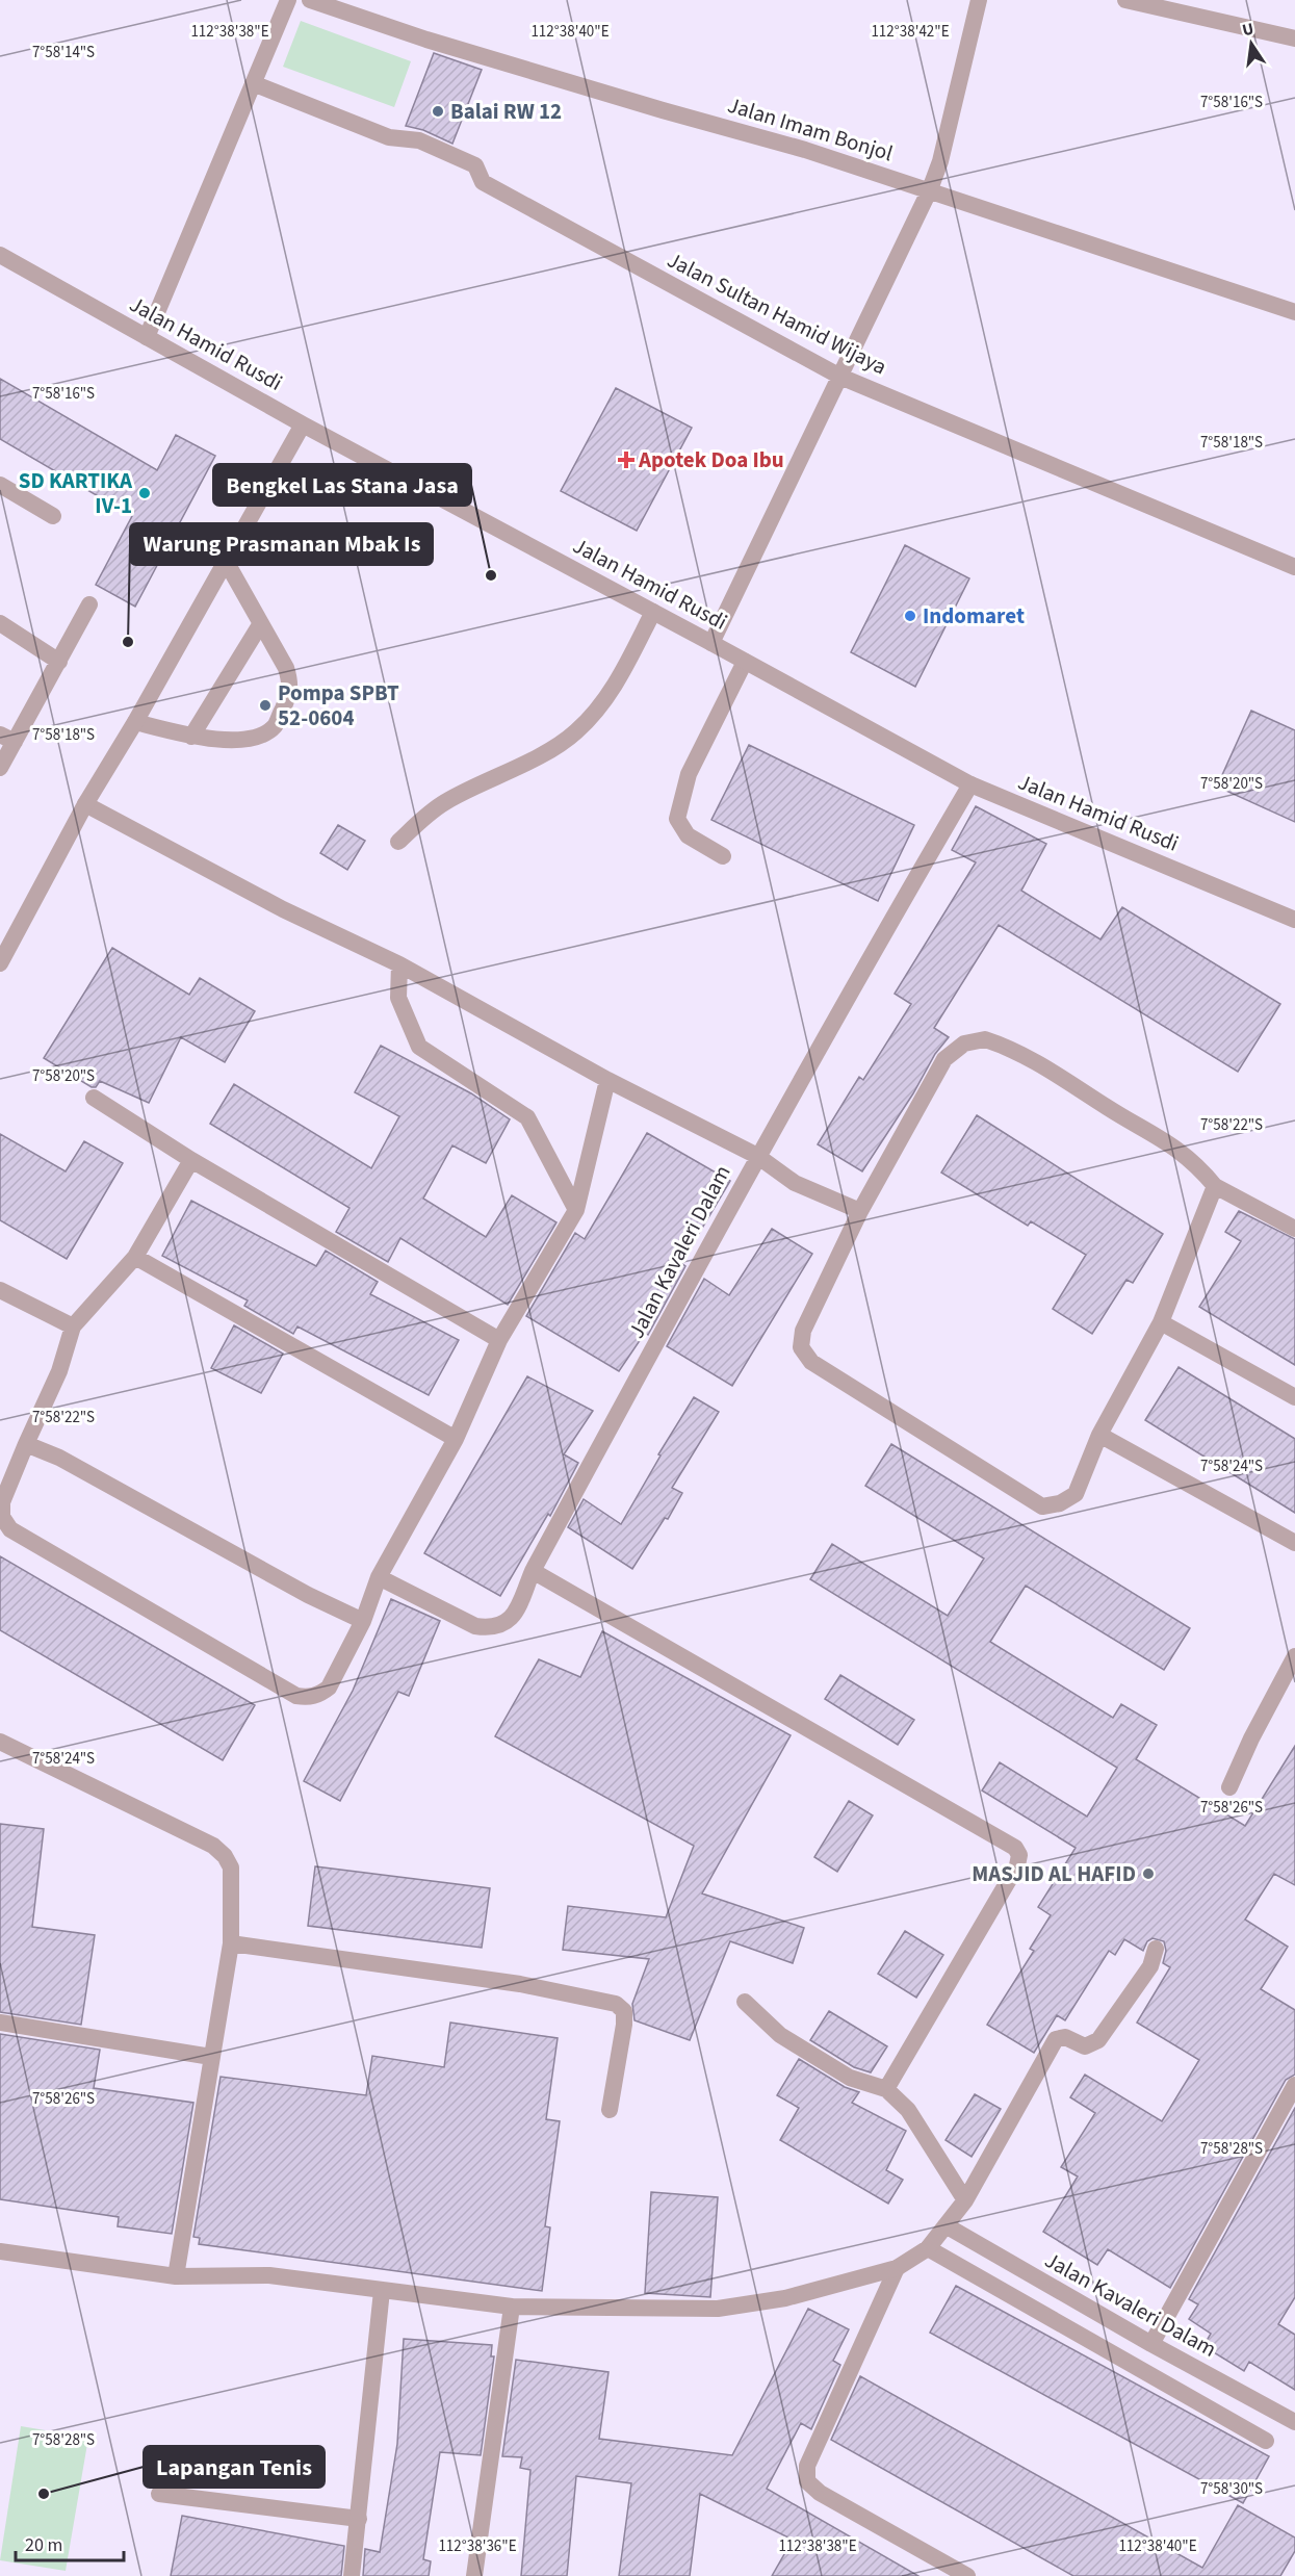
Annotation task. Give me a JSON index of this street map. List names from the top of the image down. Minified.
{"streets":{"street":["Jalan Imam Bonjol","Jalan Sultan Hamid Wijaya","Jalan Hamid Rusdi","Jalan Kavaleri Dalam"]},"crossings":[["Jalan Hamid Rusdi","Jalan Kavaleri Dalam"]],"places":{"other":["Balai RW 12","SD KARTIKA IV-1","Bengkel Las Stana Jasa","Indomaret","Warung Prasmanan Mbak Is","Pompa SPBT 52-0604","MASJID AL HAFID","Lapangan Tenis"],"health":["Apotek Doa Ibu"]},"scale_bar":"20 m","north":"top","coordinates":["112°38'38\"E","112°38'40\"E","112°38'42\"E","7°58'14\"S","7°58'16\"S","7°58'18\"S","7°58'20\"S","7°58'22\"S","7°58'24\"S","7°58'26\"S","7°58'28\"S","7°58'30\"S","112°38'36\"E"]}
